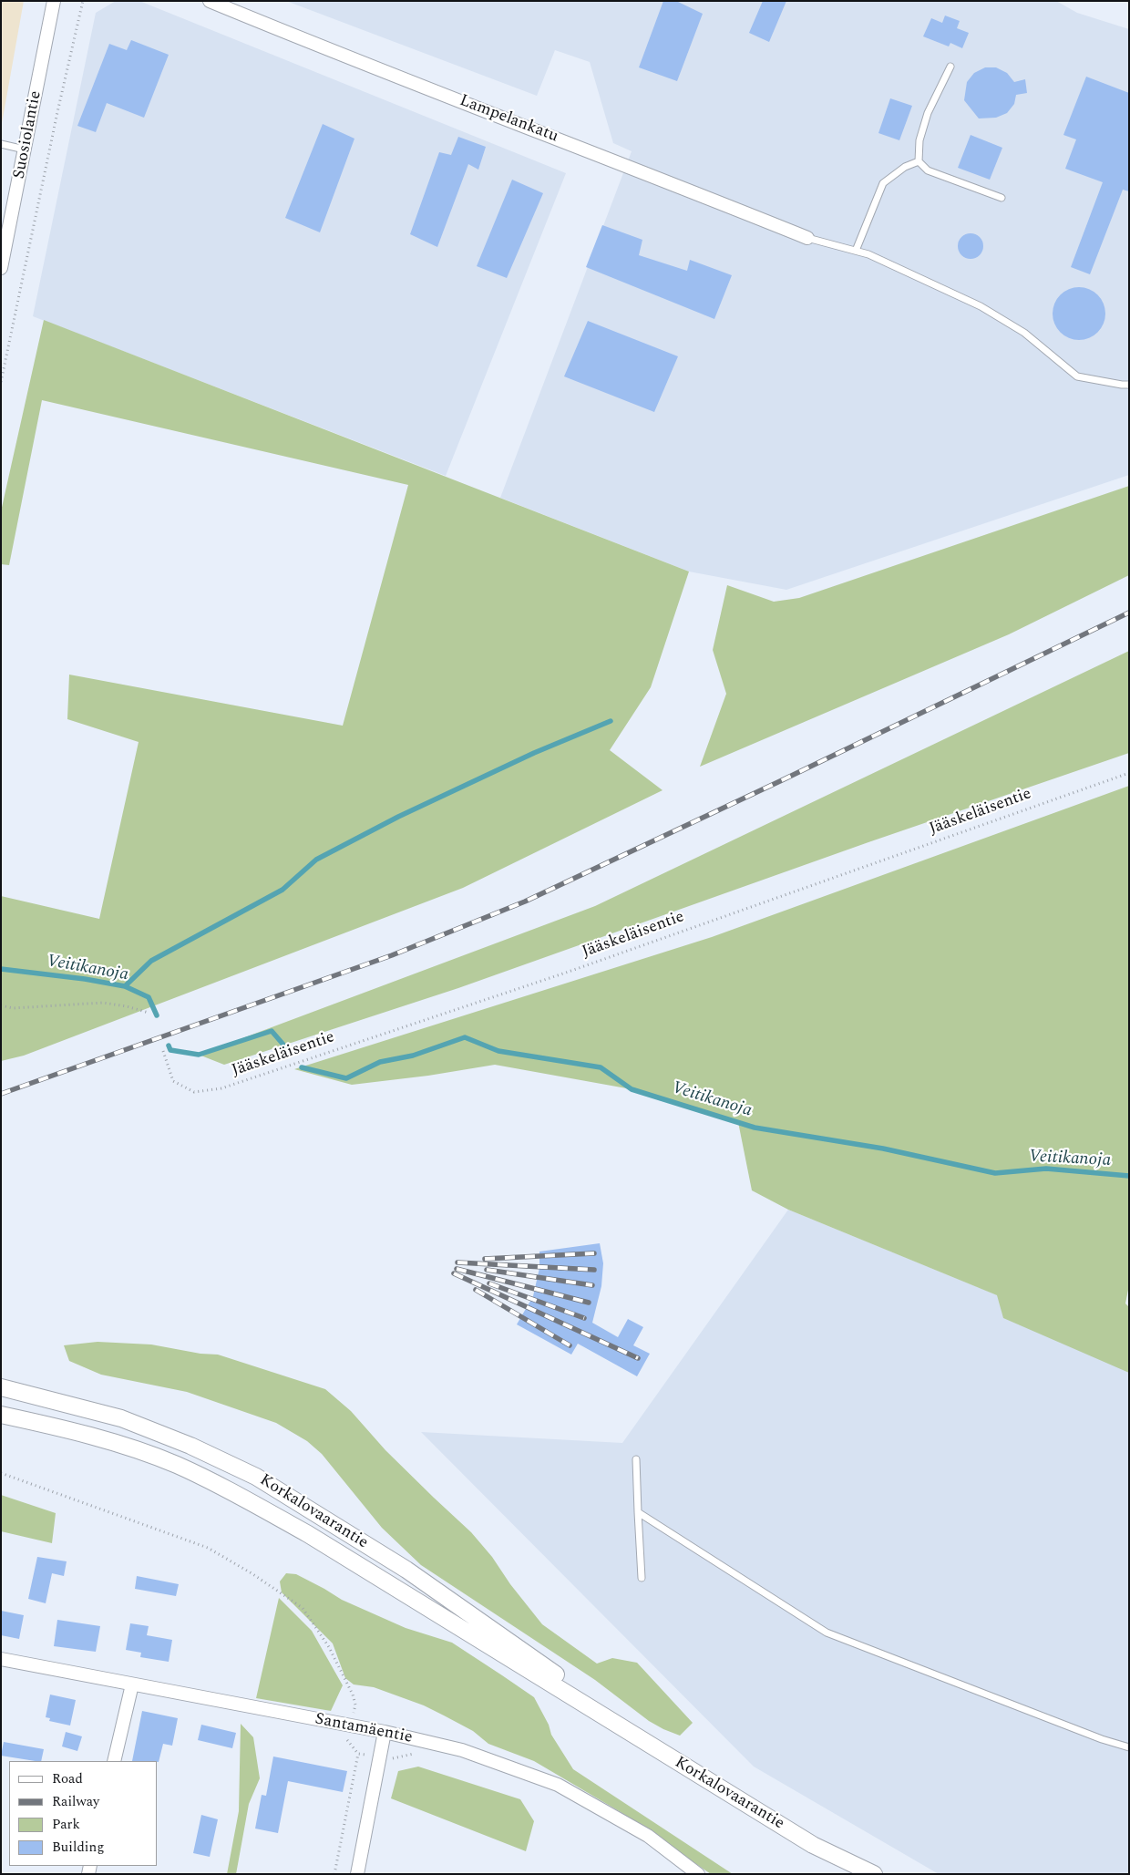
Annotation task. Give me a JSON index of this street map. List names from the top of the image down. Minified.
{"streets":{"street":["Lampelankatu","Suosiolantie","Korkalovaarantie","Santamäentie"],"path":["Jääskeläisentie"]},"water":["Veitikanoja"],"legend":["Road","Railway","Park","Building"]}
